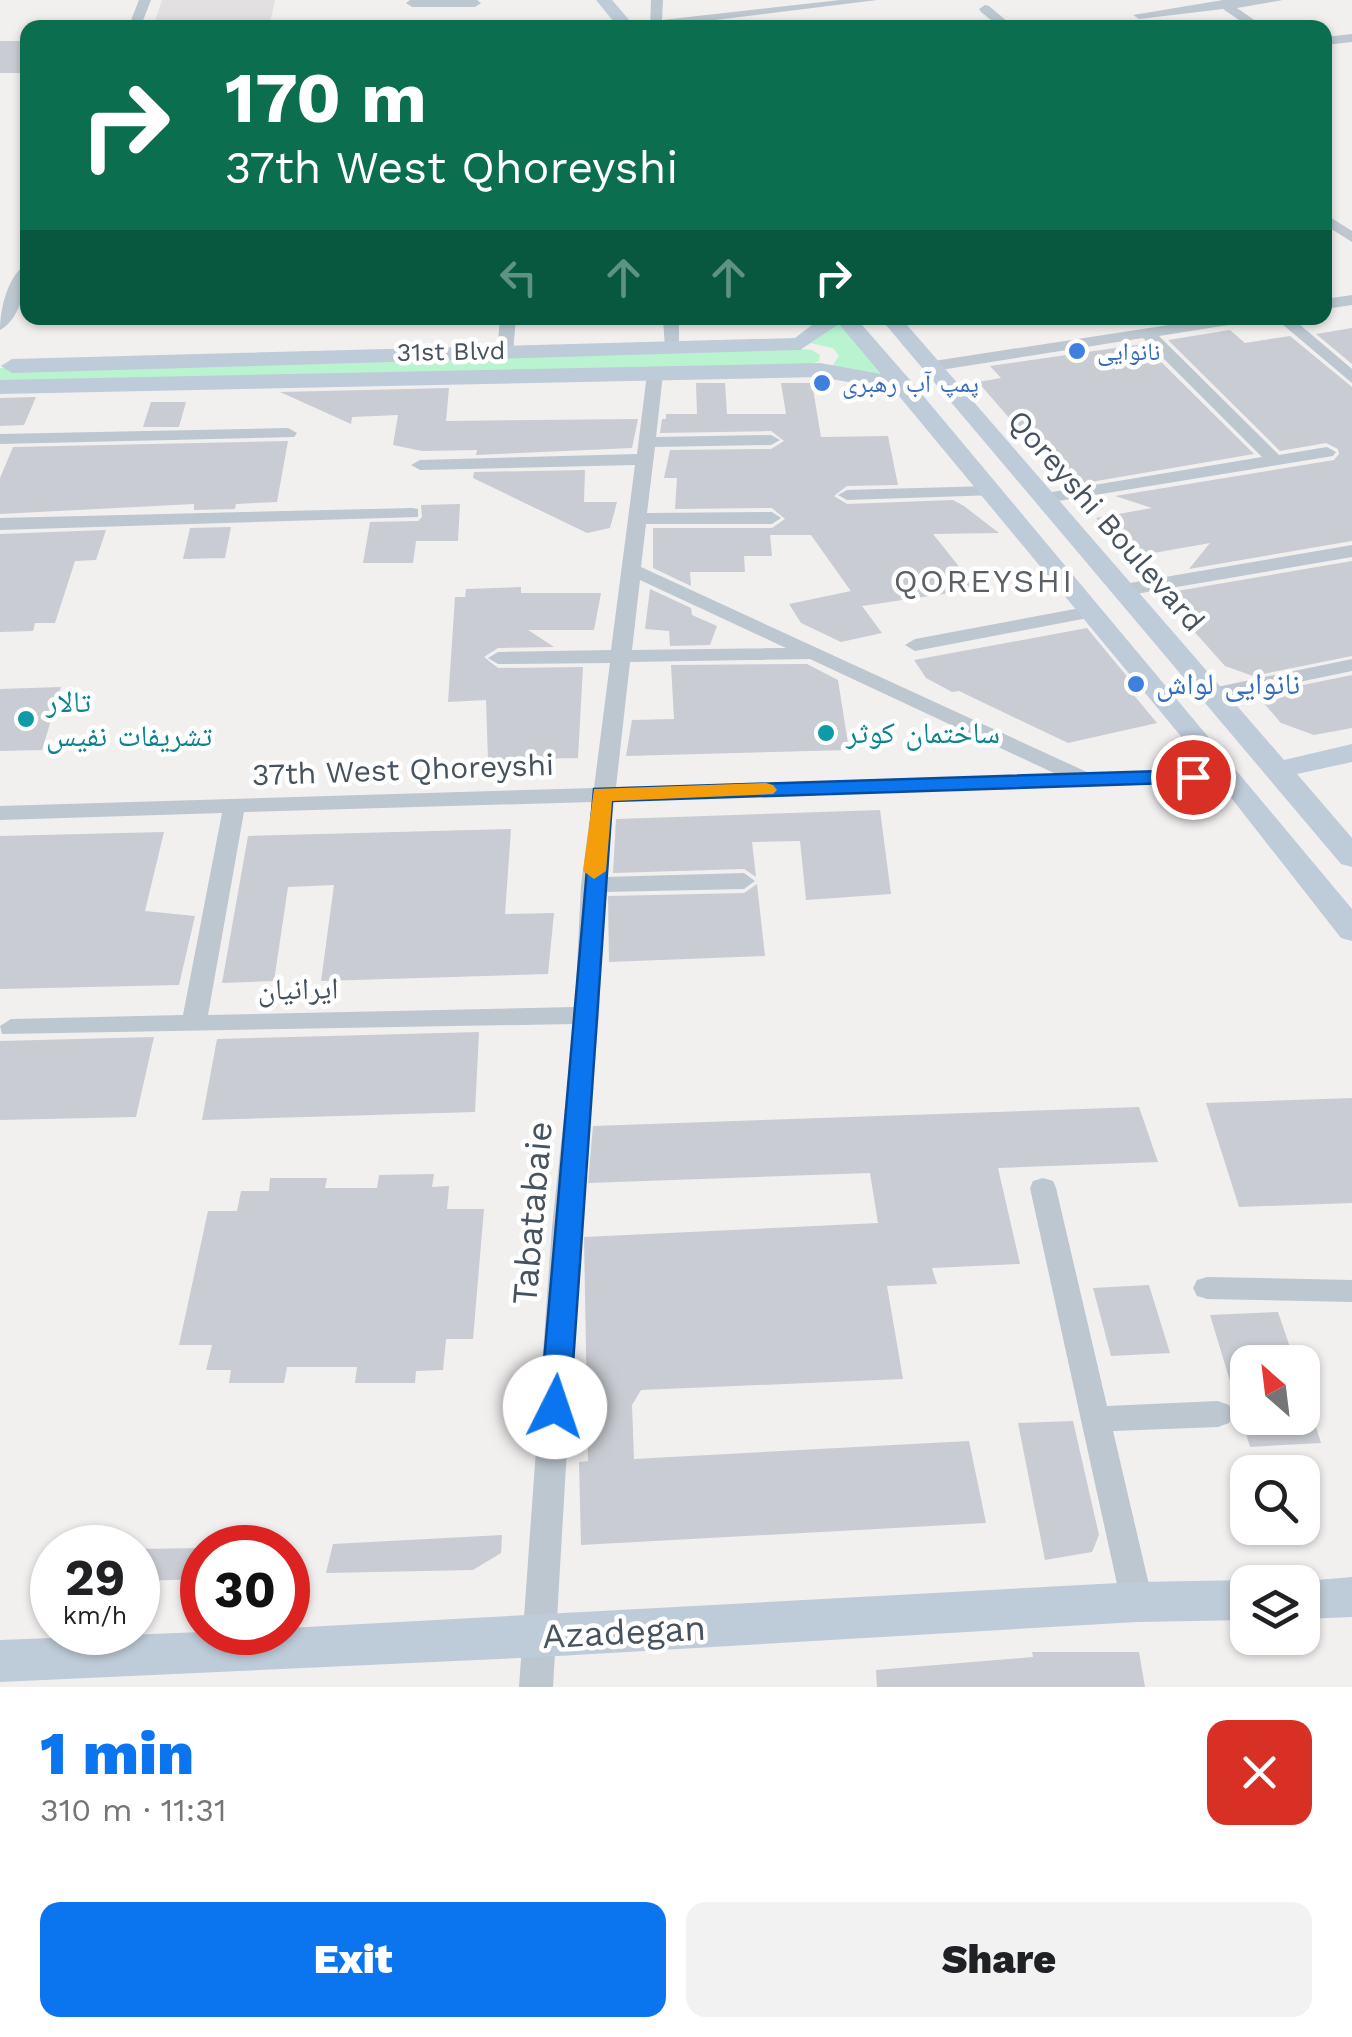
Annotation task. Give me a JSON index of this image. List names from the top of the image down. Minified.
{"streets":{"main road":["31st Blvd","Qoreyshi Boulevard","Azadegan"],"street":["37th West Qhoreyshi","ایرانیان","Tabatabaie"]},"crossings":[["31st Blvd","Tabatabaie"],["37th West Qhoreyshi","Tabatabaie"],["ایرانیان","Tabatabaie"],["Tabatabaie","Azadegan"]],"districts":["QOREYSHI"],"places":["نانوایی","پمپ آب رهبری","نانوایی لواش","تالار تشریفات نفیس","ساختمان کوثر"],"north":"top left","page":{"turn":["170 m","37th West Qhoreyshi"],"speed":"29 km/h","limit":"30","heading":["1 min","310 m · 11:31"],"buttons":["Exit","Share"]}}
